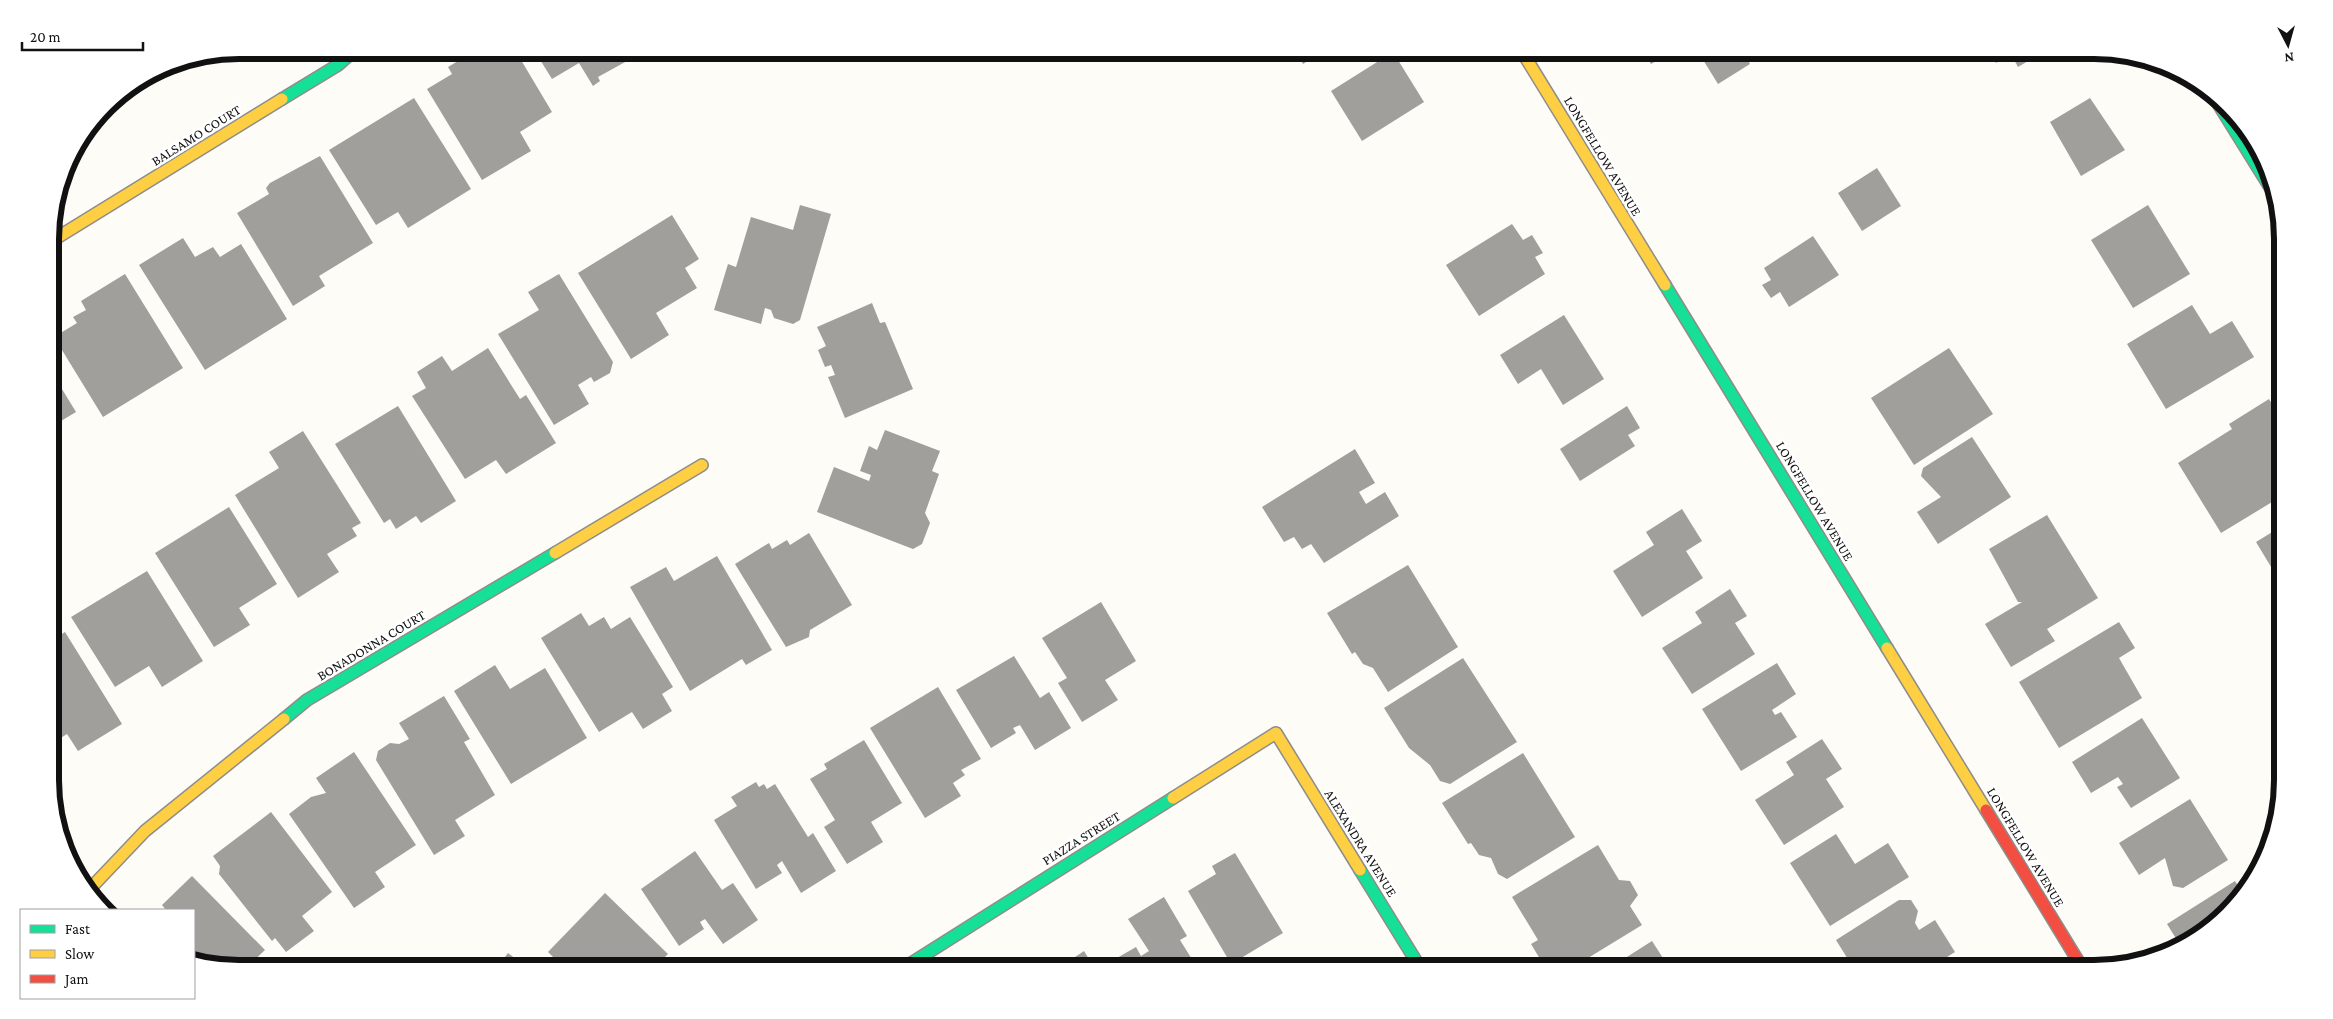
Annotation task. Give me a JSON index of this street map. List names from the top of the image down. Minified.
{"streets":{"street":["BALSAMO COURT","LONGFELLOW AVENUE","BONADONNA COURT","PIAZZA STREET","ALEXANDRA AVENUE"]},"crossings":[["PIAZZA STREET","ALEXANDRA AVENUE"]],"legend":["Fast","Slow","Jam"],"scale_bar":"20 m","north":"bottom"}
